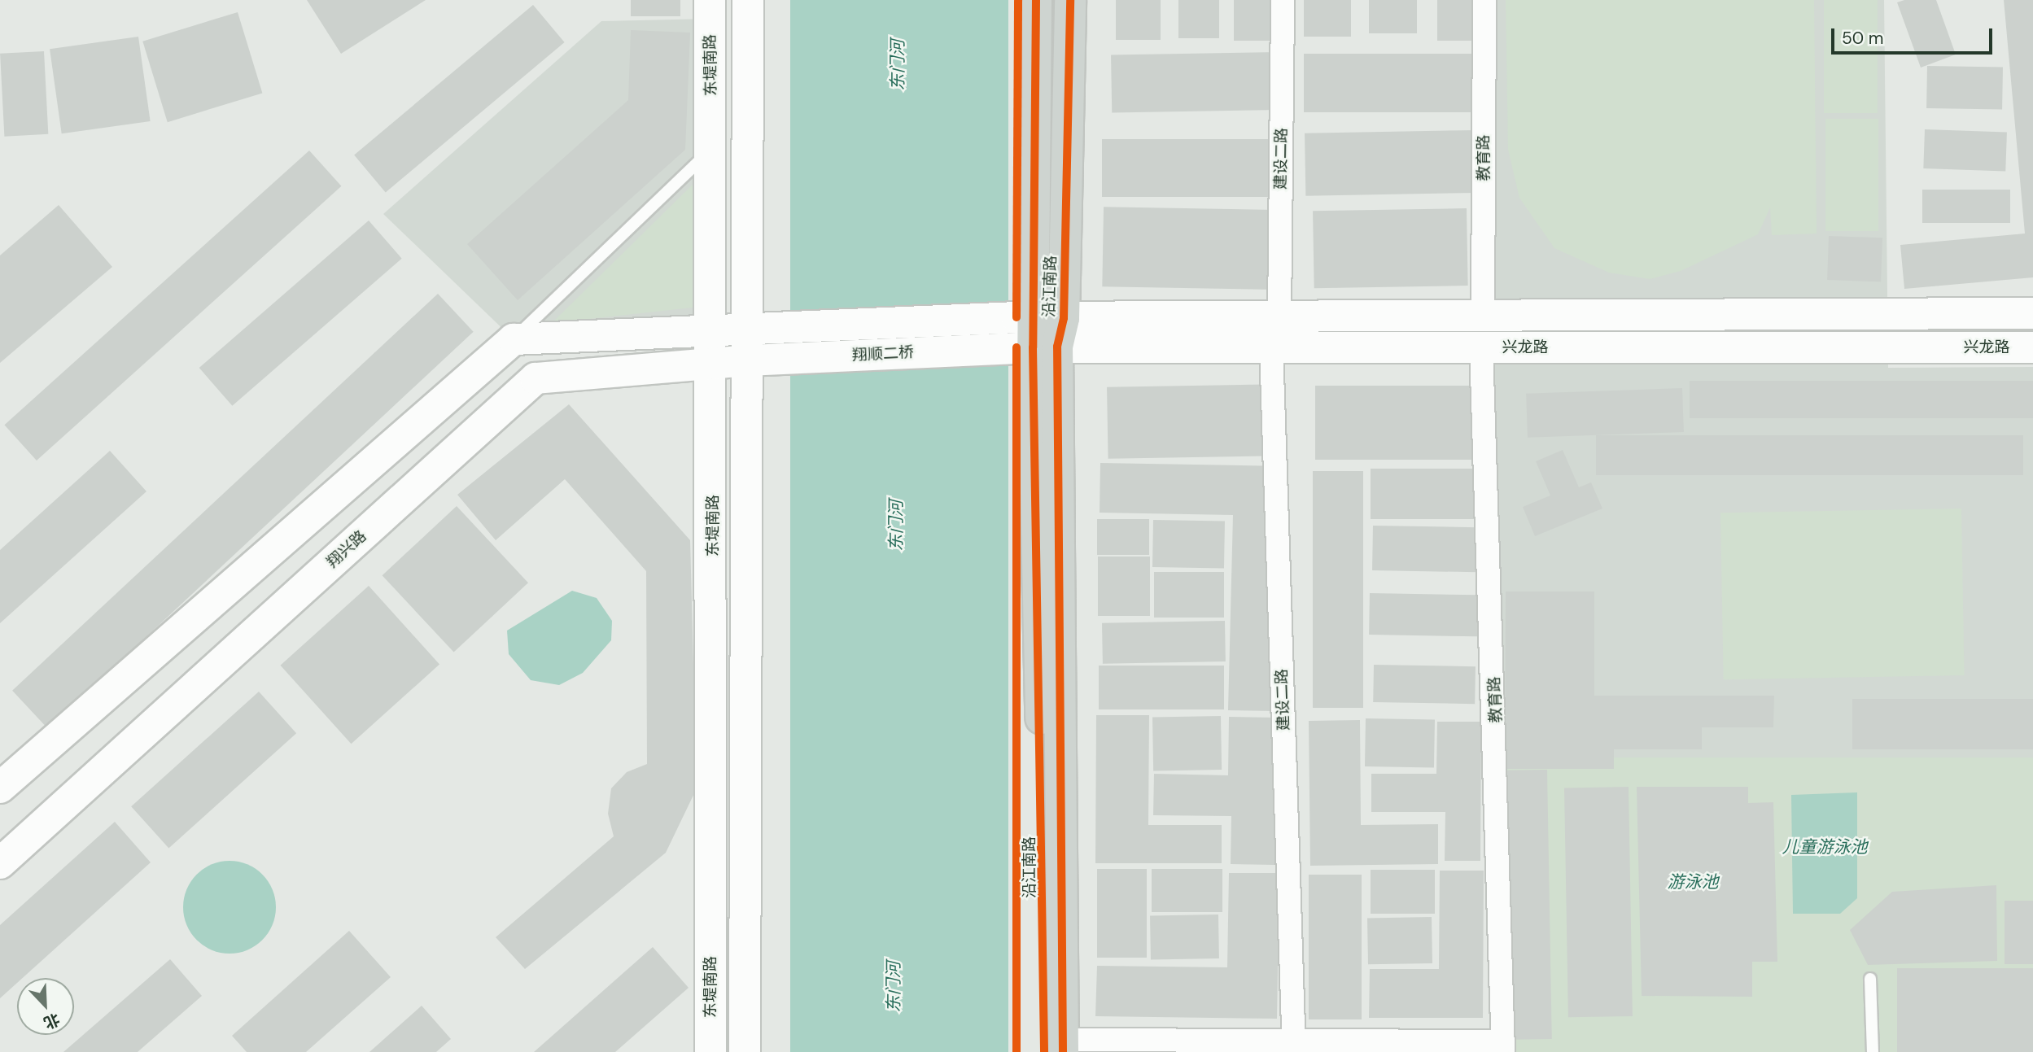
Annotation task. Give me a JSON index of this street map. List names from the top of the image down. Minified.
{"streets":{"main road":["东堤南路","沿江南路","兴龙路","翔顺二桥","翔兴路"],"street":["教育路","建设二路"]},"crossings":[["东堤南路","翔兴路"],["教育路","兴龙路"],["建设二路","兴龙路"],["沿江南路","兴龙路"],["沿江南路","翔顺二桥"],["兴龙路","翔顺二桥"],["翔顺二桥","翔兴路"]],"water":["东门河","儿童游泳池","游泳池"],"scale_bar":"50 m","north":"bottom right"}
